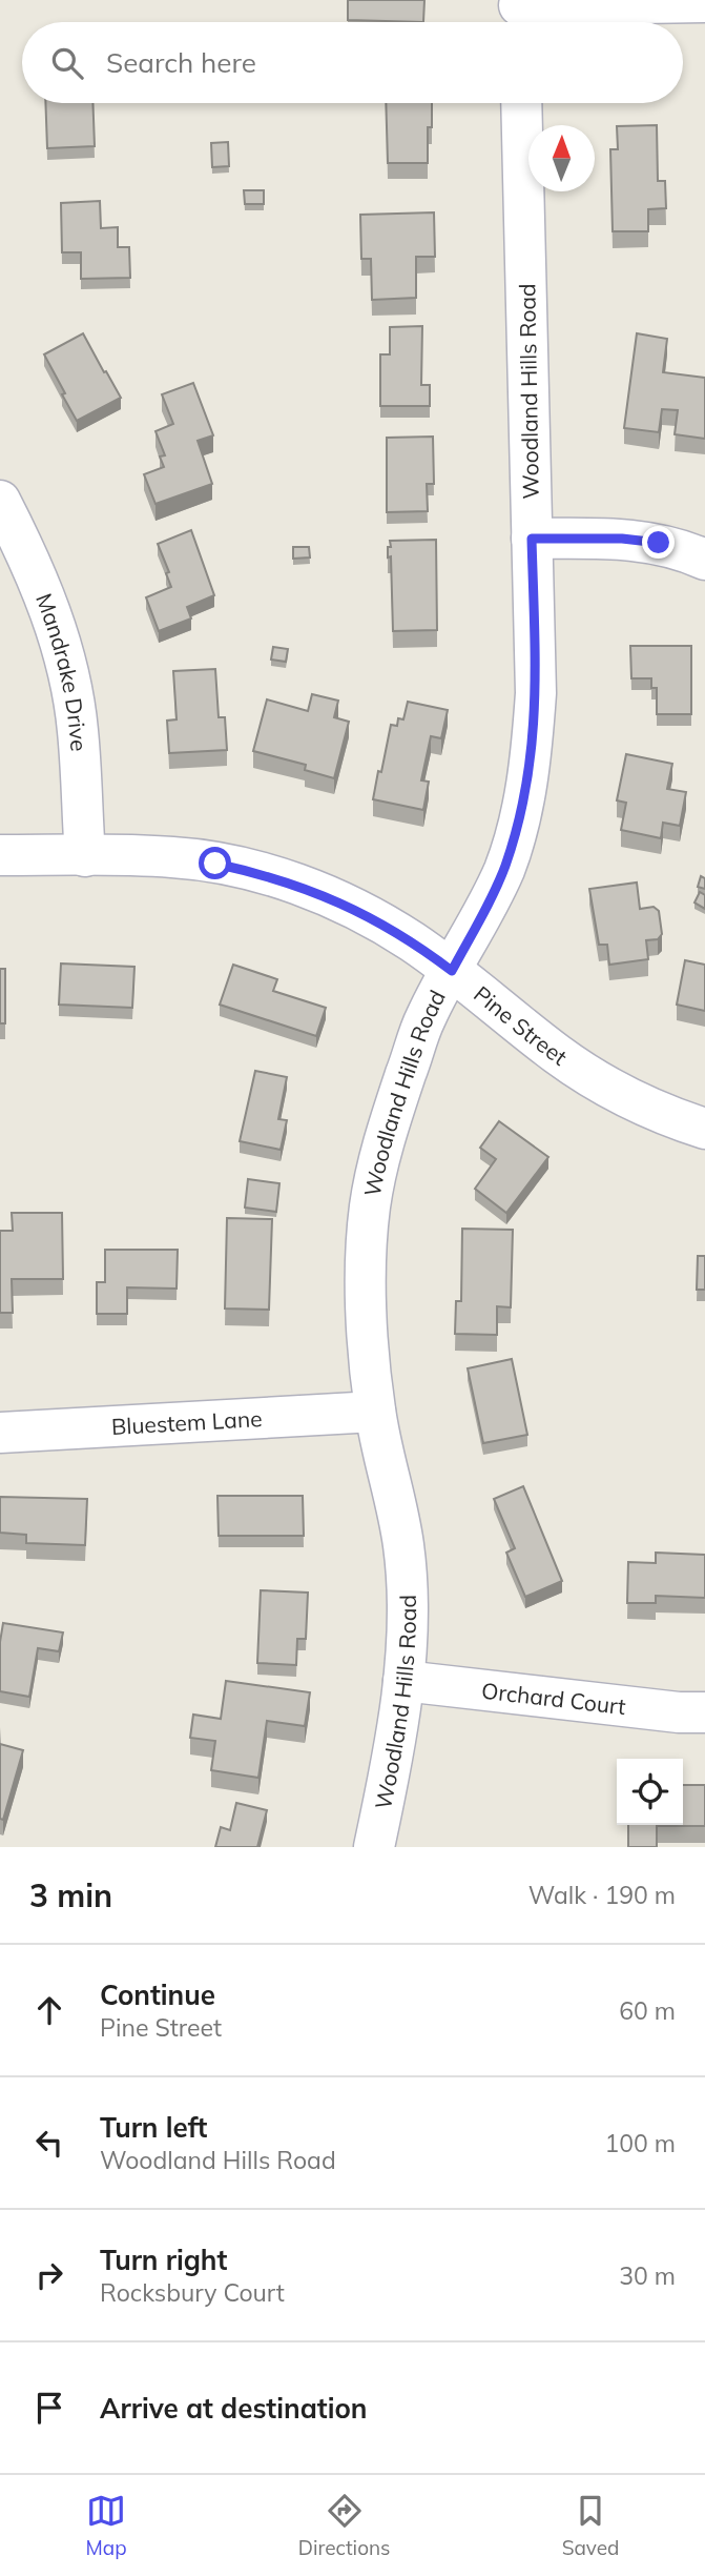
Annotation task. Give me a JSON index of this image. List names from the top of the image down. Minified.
{"streets":{"street":["Woodland Hills Road","Mandrake Drive","Pine Street","Bluestem Lane","Orchard Court"]},"crossings":[["Woodland Hills Road","Pine Street"],["Woodland Hills Road","Bluestem Lane"],["Woodland Hills Road","Orchard Court"],["Mandrake Drive","Pine Street"]],"north":"top","page":{"search":"Search here","heading":["3 min","Walk · 190 m"],"list":[["Continue","Pine Street","60 m"],["Turn left","Woodland Hills Road","100 m"],["Turn right","Rocksbury Court","30 m"],"Arrive at destination"],"nav":["Map","Directions","Saved"]}}
